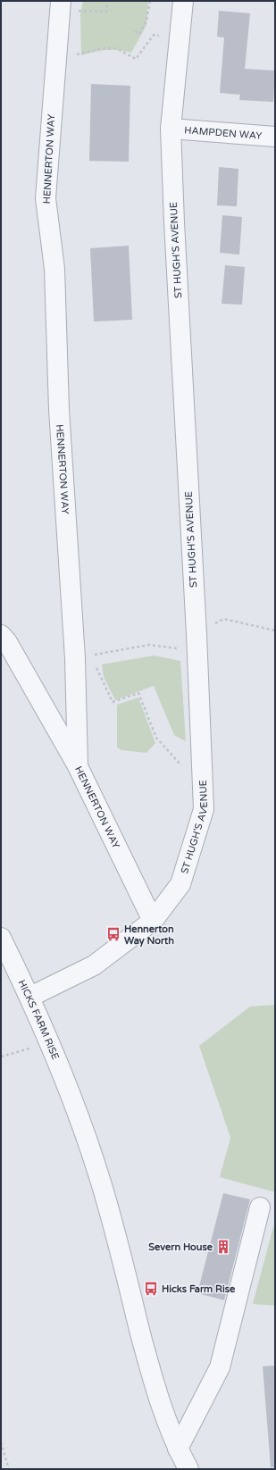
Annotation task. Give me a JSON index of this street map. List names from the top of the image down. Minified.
{"streets":{"street":["HAMPDEN WAY","HENNERTON WAY","ST HUGH'S AVENUE","HICKS FARM RISE"]},"crossings":[["HAMPDEN WAY","ST HUGH'S AVENUE"],["HENNERTON WAY","ST HUGH'S AVENUE"],["ST HUGH'S AVENUE","HICKS FARM RISE"]],"places":{"bus stop":["Hennerton Way North","Hicks Farm Rise"],"building":["Severn House"]}}
